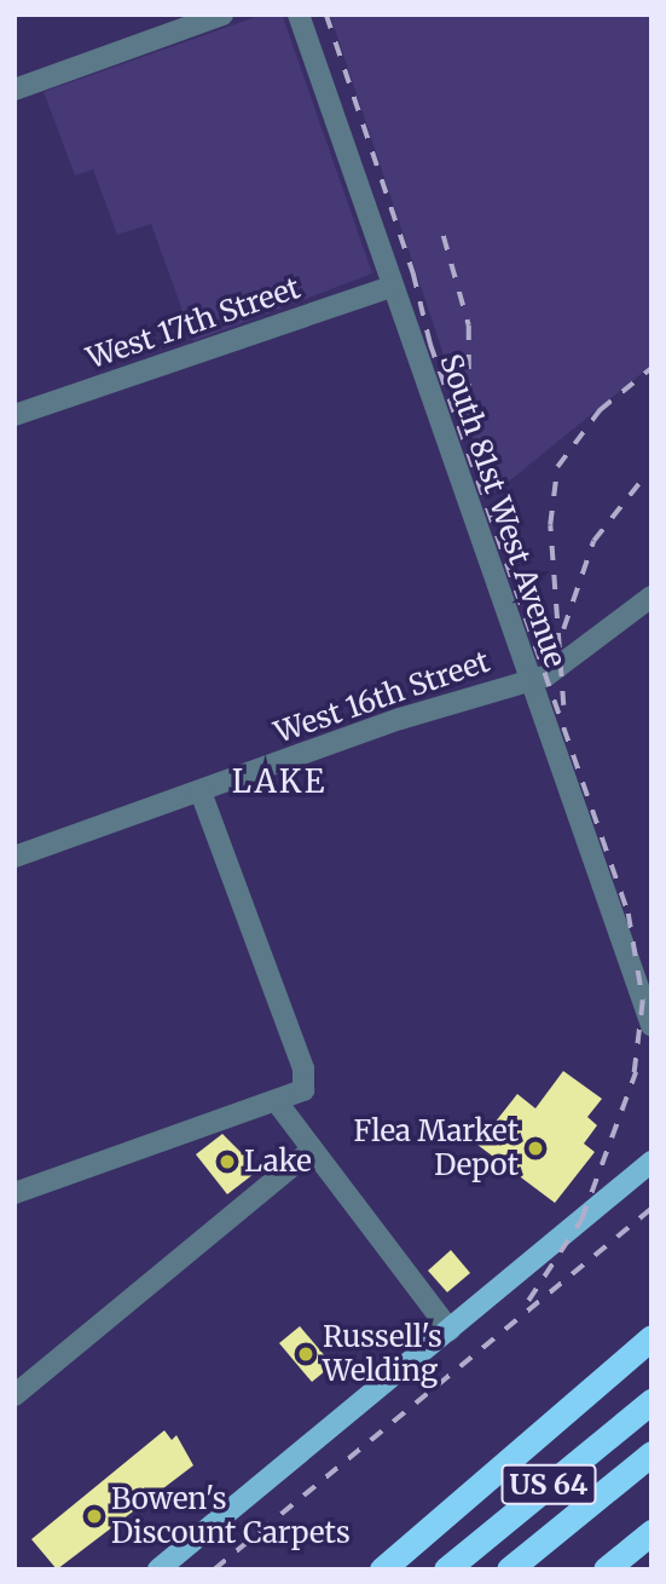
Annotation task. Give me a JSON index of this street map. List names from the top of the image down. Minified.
{"streets":{"highway":["US 64"],"street":["West 17th Street","South 81st West Avenue","West 16th Street"]},"crossings":[["West 17th Street","South 81st West Avenue"],["South 81st West Avenue","West 16th Street"]],"districts":["LAKE"],"places":["Flea Market Depot","Lake","Russell's Welding","Bowen's Discount Carpets"]}
